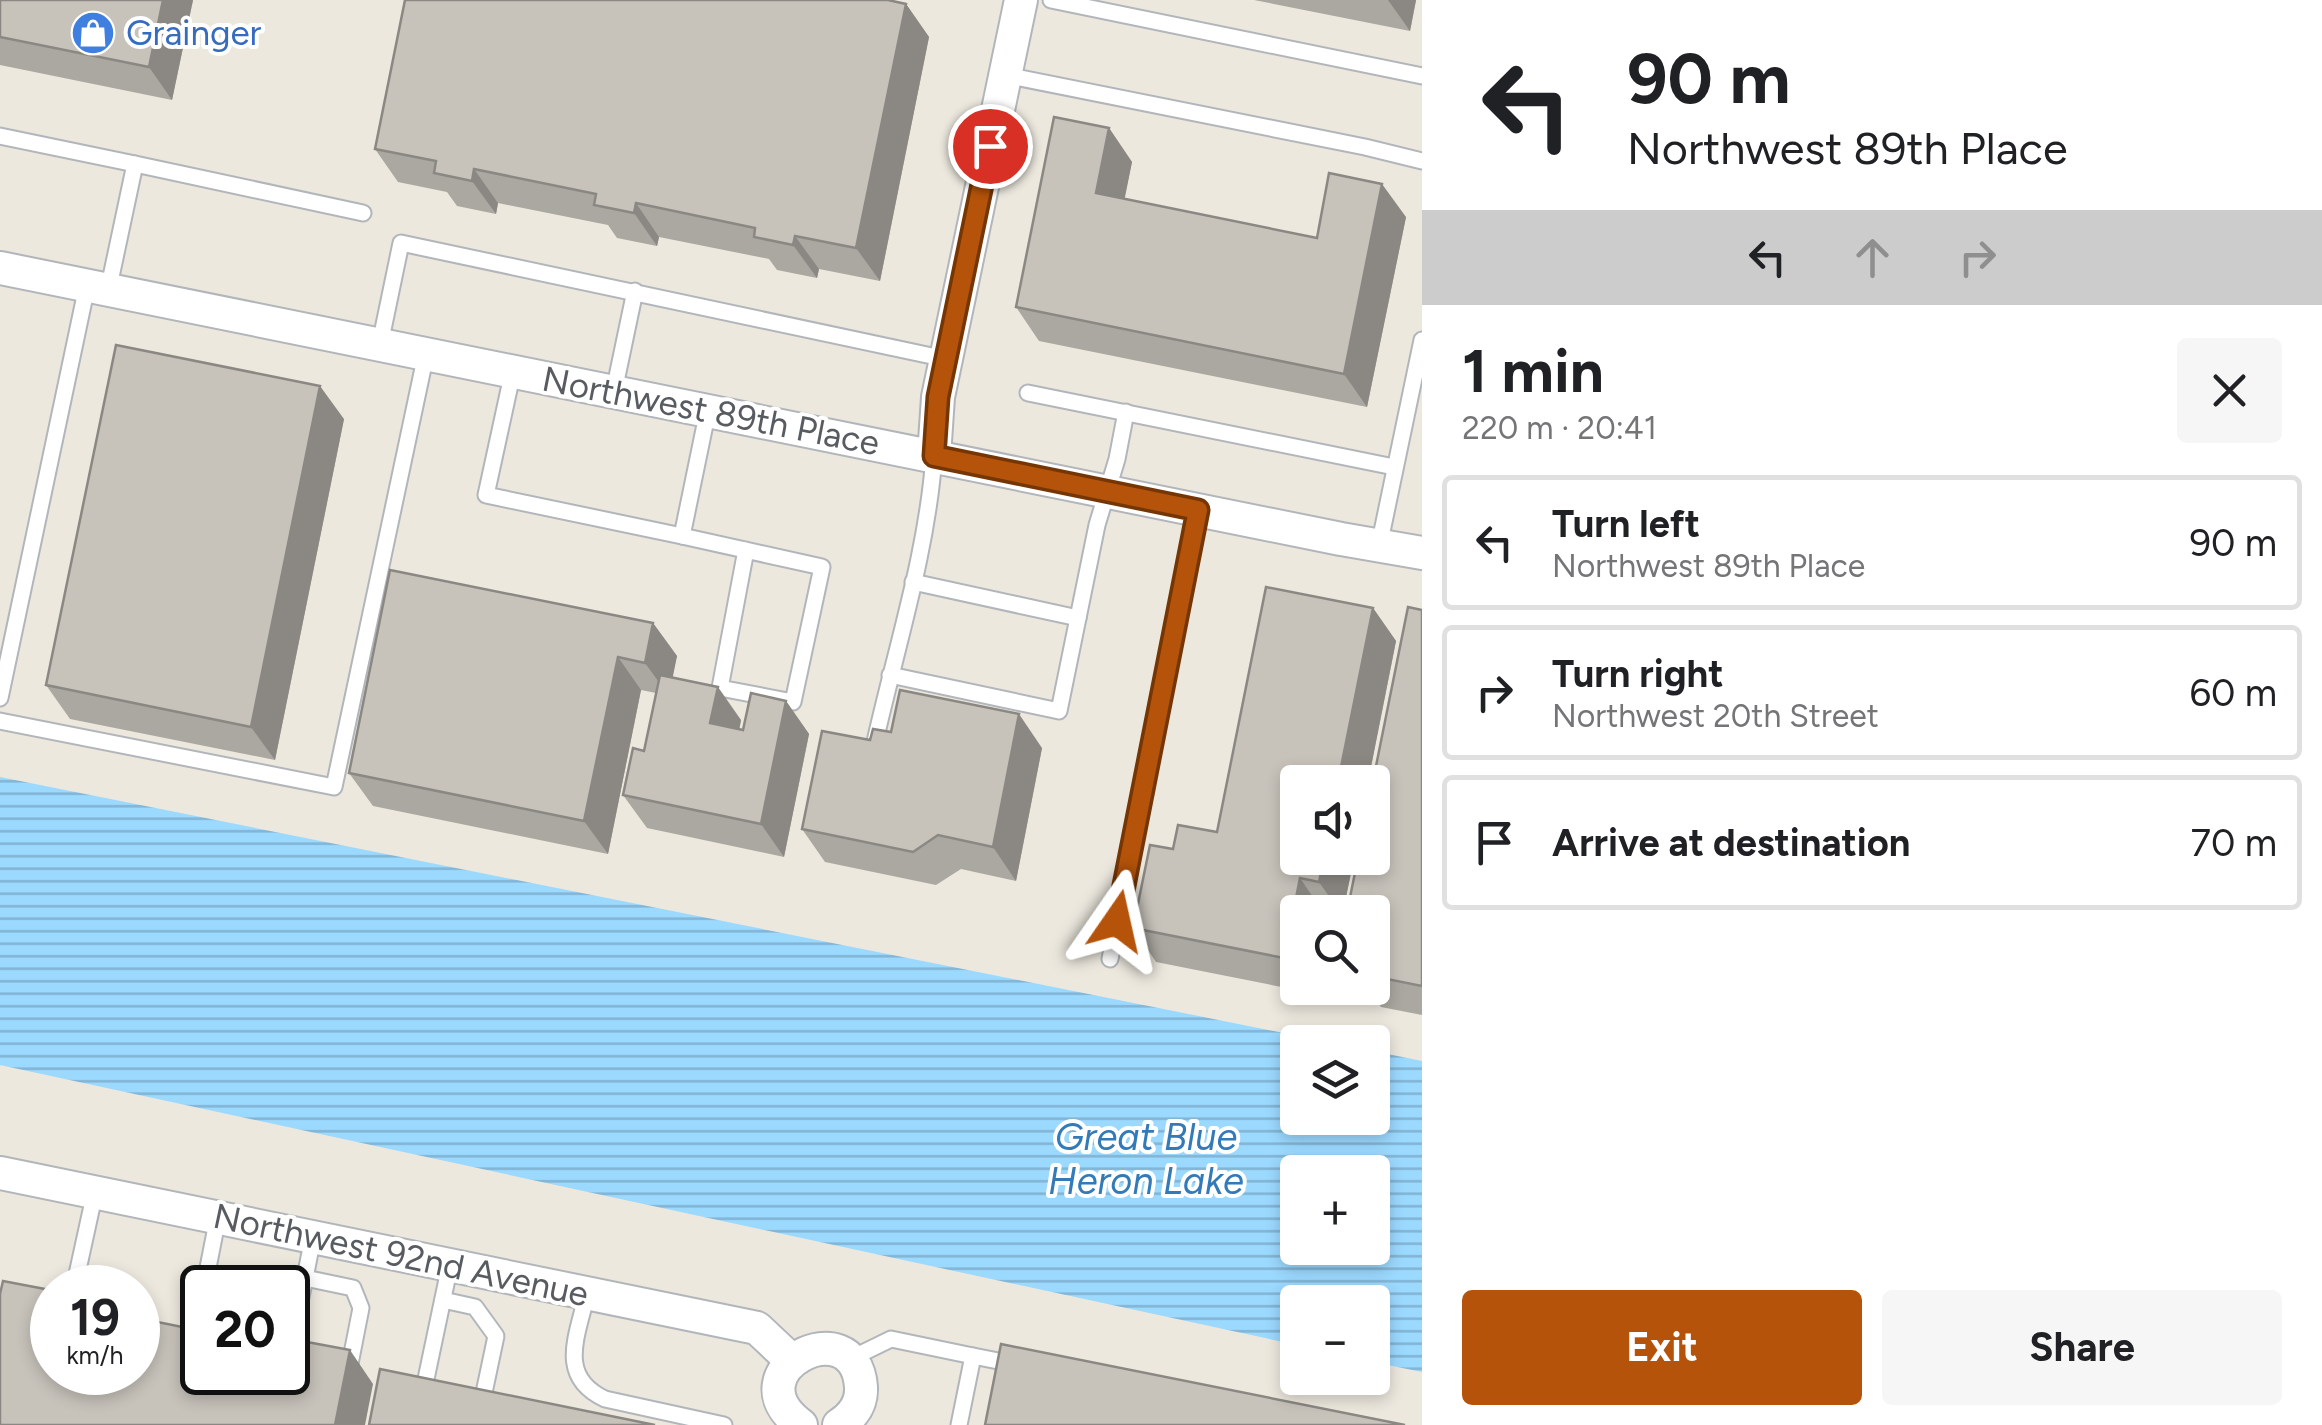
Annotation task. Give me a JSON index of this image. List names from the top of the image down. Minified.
{"streets":{"street":["Northwest 89th Place","Northwest 92nd Avenue"]},"water":["Great Blue Heron Lake"],"places":{"shop":["Grainger"]},"page":{"turn":["90 m","Northwest 89th Place"],"heading":["1 min","220 m · 20:41"],"list":[{"name":"Turn left","note":"Northwest 89th Place","value":"90 m"},{"name":"Turn right","note":"Northwest 20th Street","value":"60 m"},{"name":"Arrive at destination","value":"70 m"}],"map_buttons":["+","−"],"speed":"19 km/h","limit":"20","buttons":["Exit","Share"]}}
